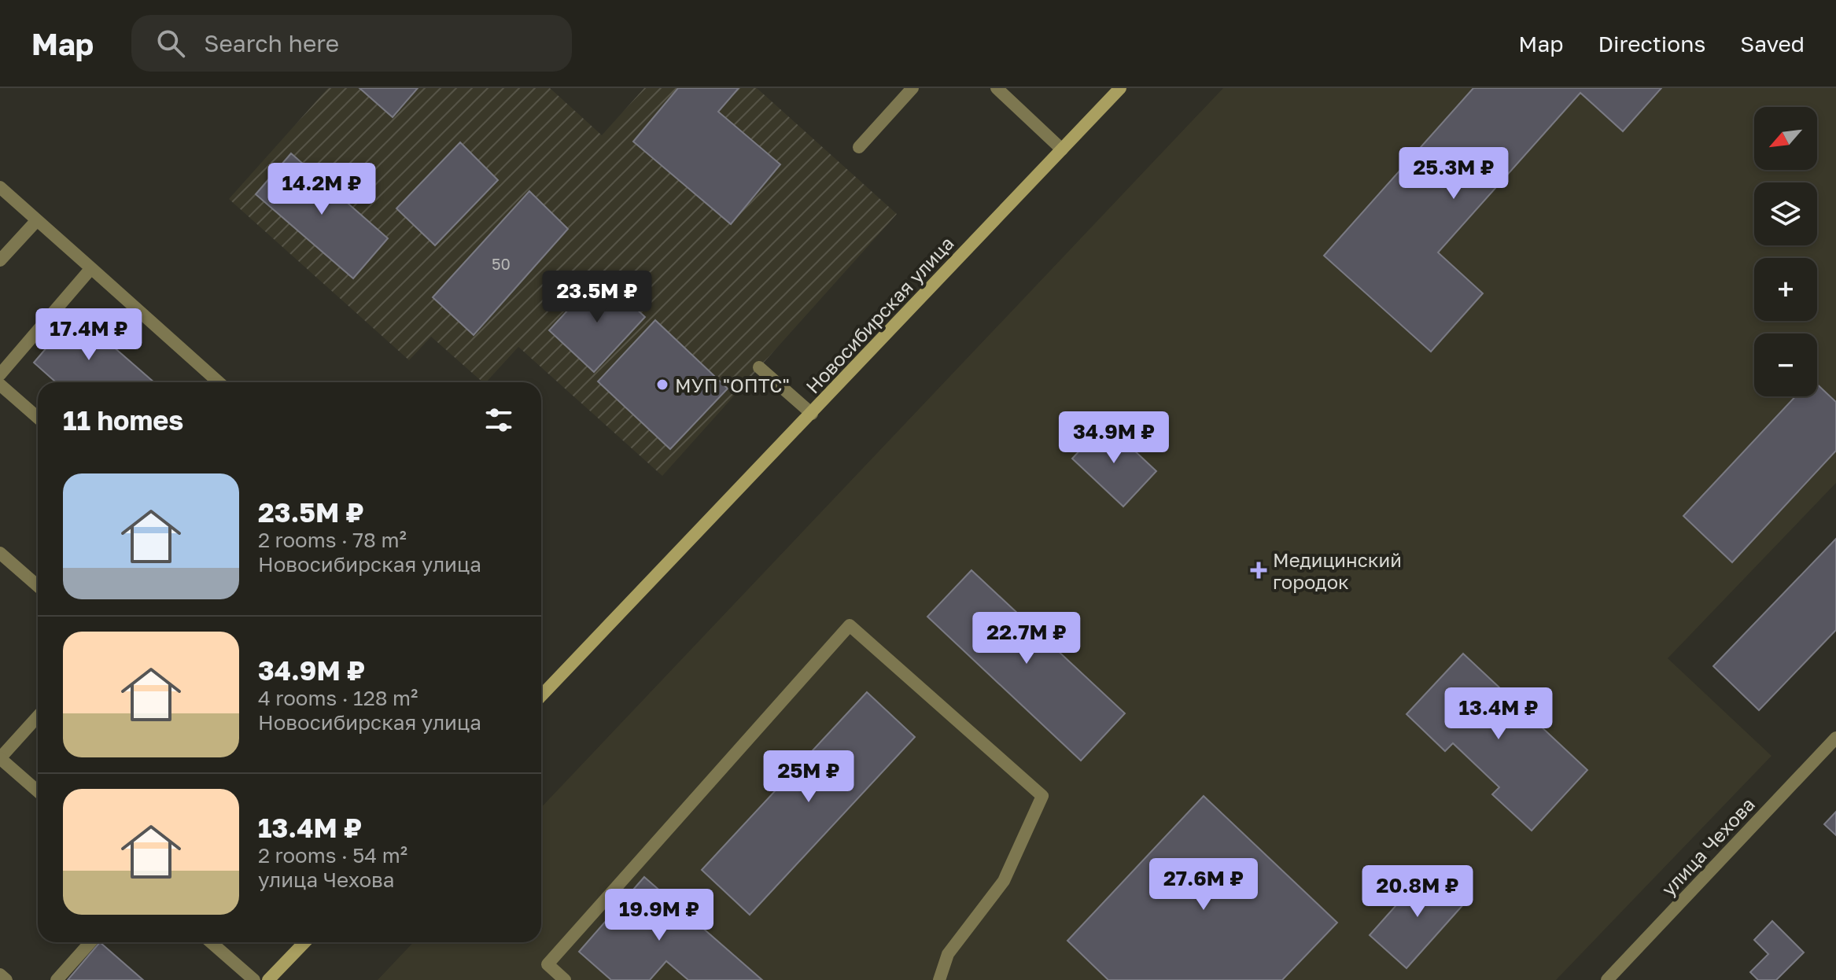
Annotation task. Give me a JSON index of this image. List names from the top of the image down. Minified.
{"streets":{"main road":["Новосибирская улица"],"street":["улица Чехова"]},"places":{"other":["МУП \"ОПТС\""],"health":["Медицинский городок"]},"house_numbers":["50"],"north":"bottom left","page":{"header":"Map","search":"Search here","nav":["Map","Directions","Saved"],"map_buttons":["+","−"],"price":["25.3M ₽","14.2M ₽","23.5M ₽","17.4M ₽","34.9M ₽","22.7M ₽","13.4M ₽","25M ₽","27.6M ₽","20.8M ₽","19.9M ₽"],"heading":"11 homes","list":[{"name":"23.5M ₽","note":"2 rooms · 78 m² · Новосибирская улица"},{"name":"34.9M ₽","note":"4 rooms · 128 m² · Новосибирская улица"},{"name":"13.4M ₽","note":"2 rooms · 54 m² · улица Чехова"}]}}
